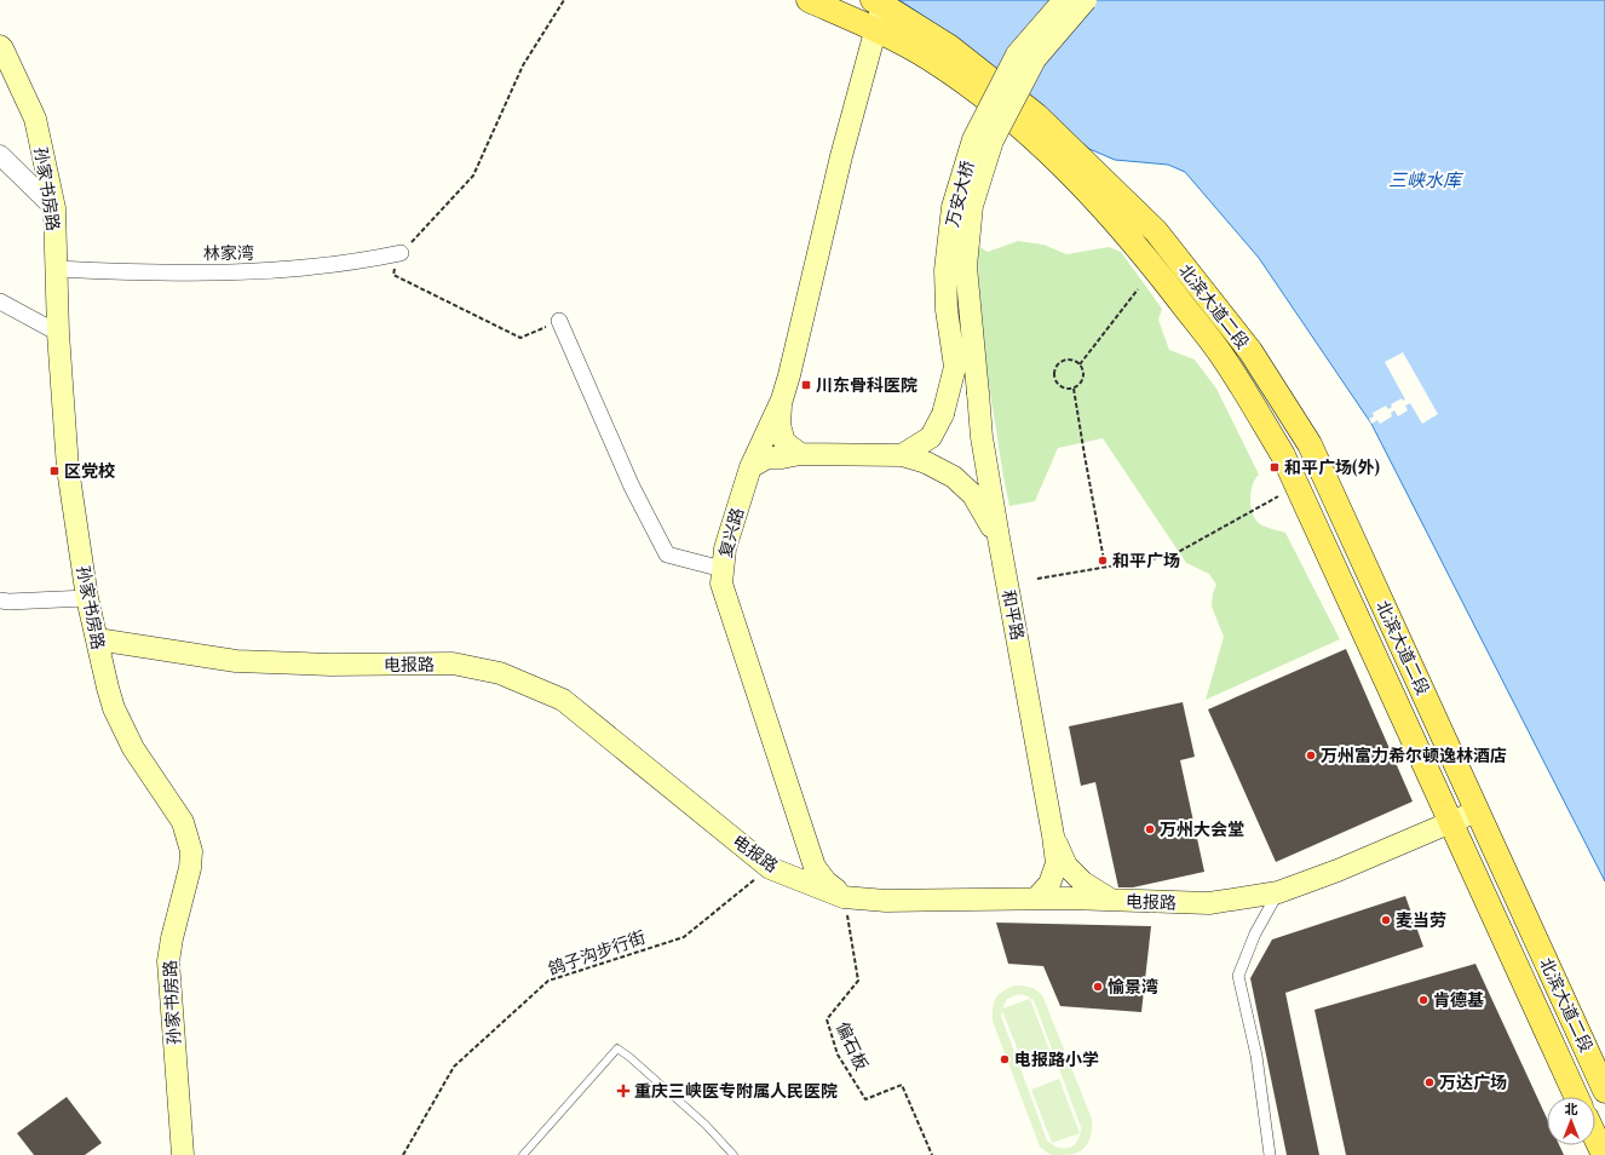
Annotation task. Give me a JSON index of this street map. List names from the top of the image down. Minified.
{"streets":{"main road":["孙家书房路","万安大桥","北滨大道二段","复兴路","和平路","电报路"],"street":["林家湾"],"path":["鸽子沟步行街","偏石板"]},"crossings":[["孙家书房路","林家湾"],["孙家书房路","电报路"],["万安大桥","和平路"],["北滨大道二段","电报路"],["复兴路","电报路"],["复兴路","偏石板"],["和平路","电报路"],["电报路","鸽子沟步行街"],["电报路","偏石板"]],"water":["三峡水库"],"places":{"transit":["川东骨科医院","和平广场(外)","区党校"],"other":["和平广场","万州富力希尔顿逸林酒店","万州大会堂","麦当劳","愉景湾","肯德基","电报路小学","万达广场"],"health":["重庆三峡医专附属人民医院"]},"north":"top"}
